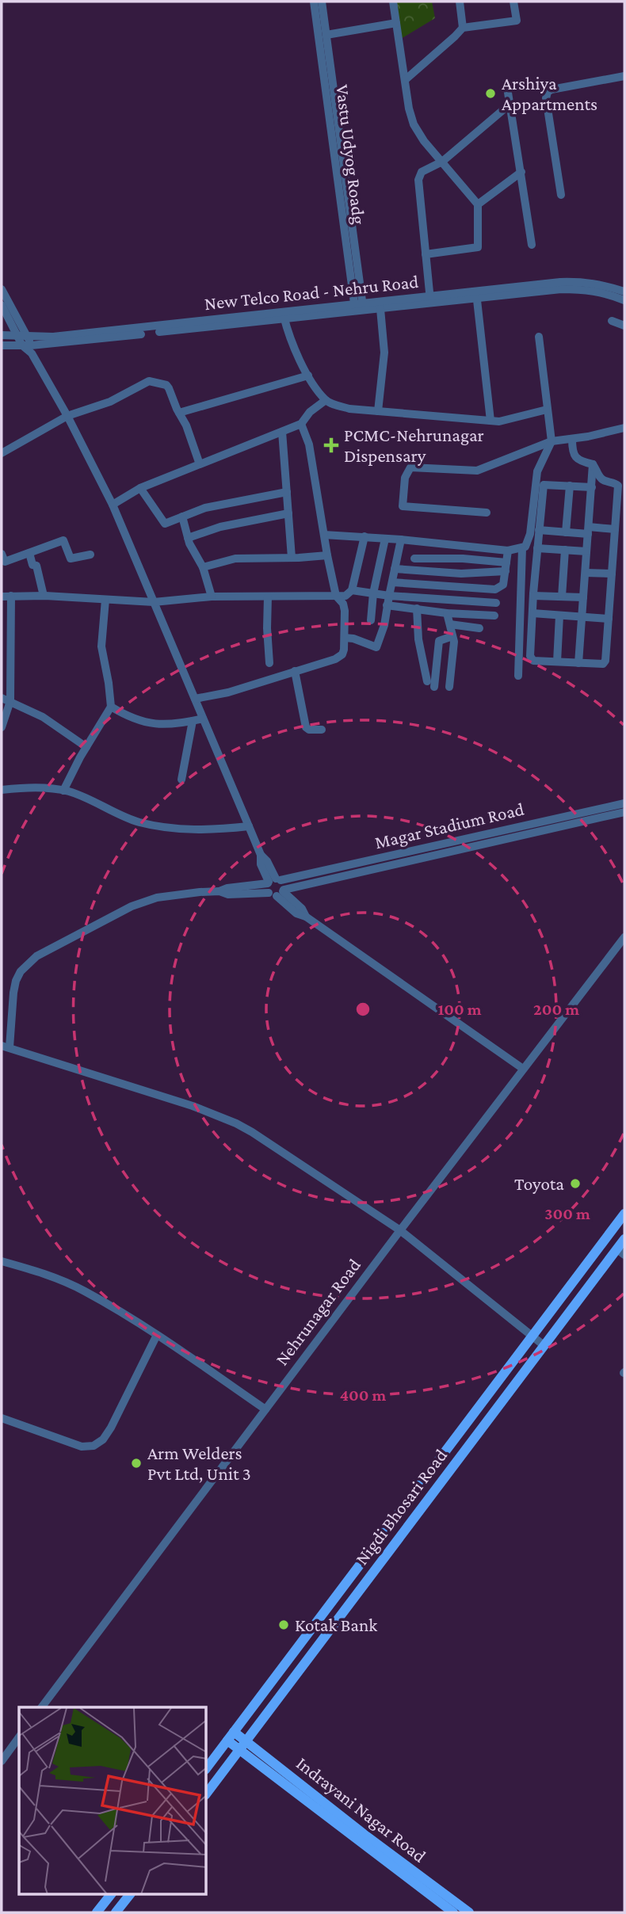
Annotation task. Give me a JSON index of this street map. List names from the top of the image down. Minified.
{"streets":{"main road":["Nigdi Bhosari Road","Indrayani Nagar Road"],"street":["Vastu Udyog Roadg","New Telco Road - Nehru Road","Magar Stadium Road","Nehrunagar Road"]},"crossings":[["Vastu Udyog Roadg","New Telco Road - Nehru Road"],["Nigdi Bhosari Road","Indrayani Nagar Road"]],"places":{"other":["Arshiya Appartments","Toyota","Arm Welders Pvt Ltd, Unit 3","Kotak Bank"],"health":["PCMC-Nehrunagar Dispensary"]},"rings":["100 m","200 m","300 m","400 m"]}
